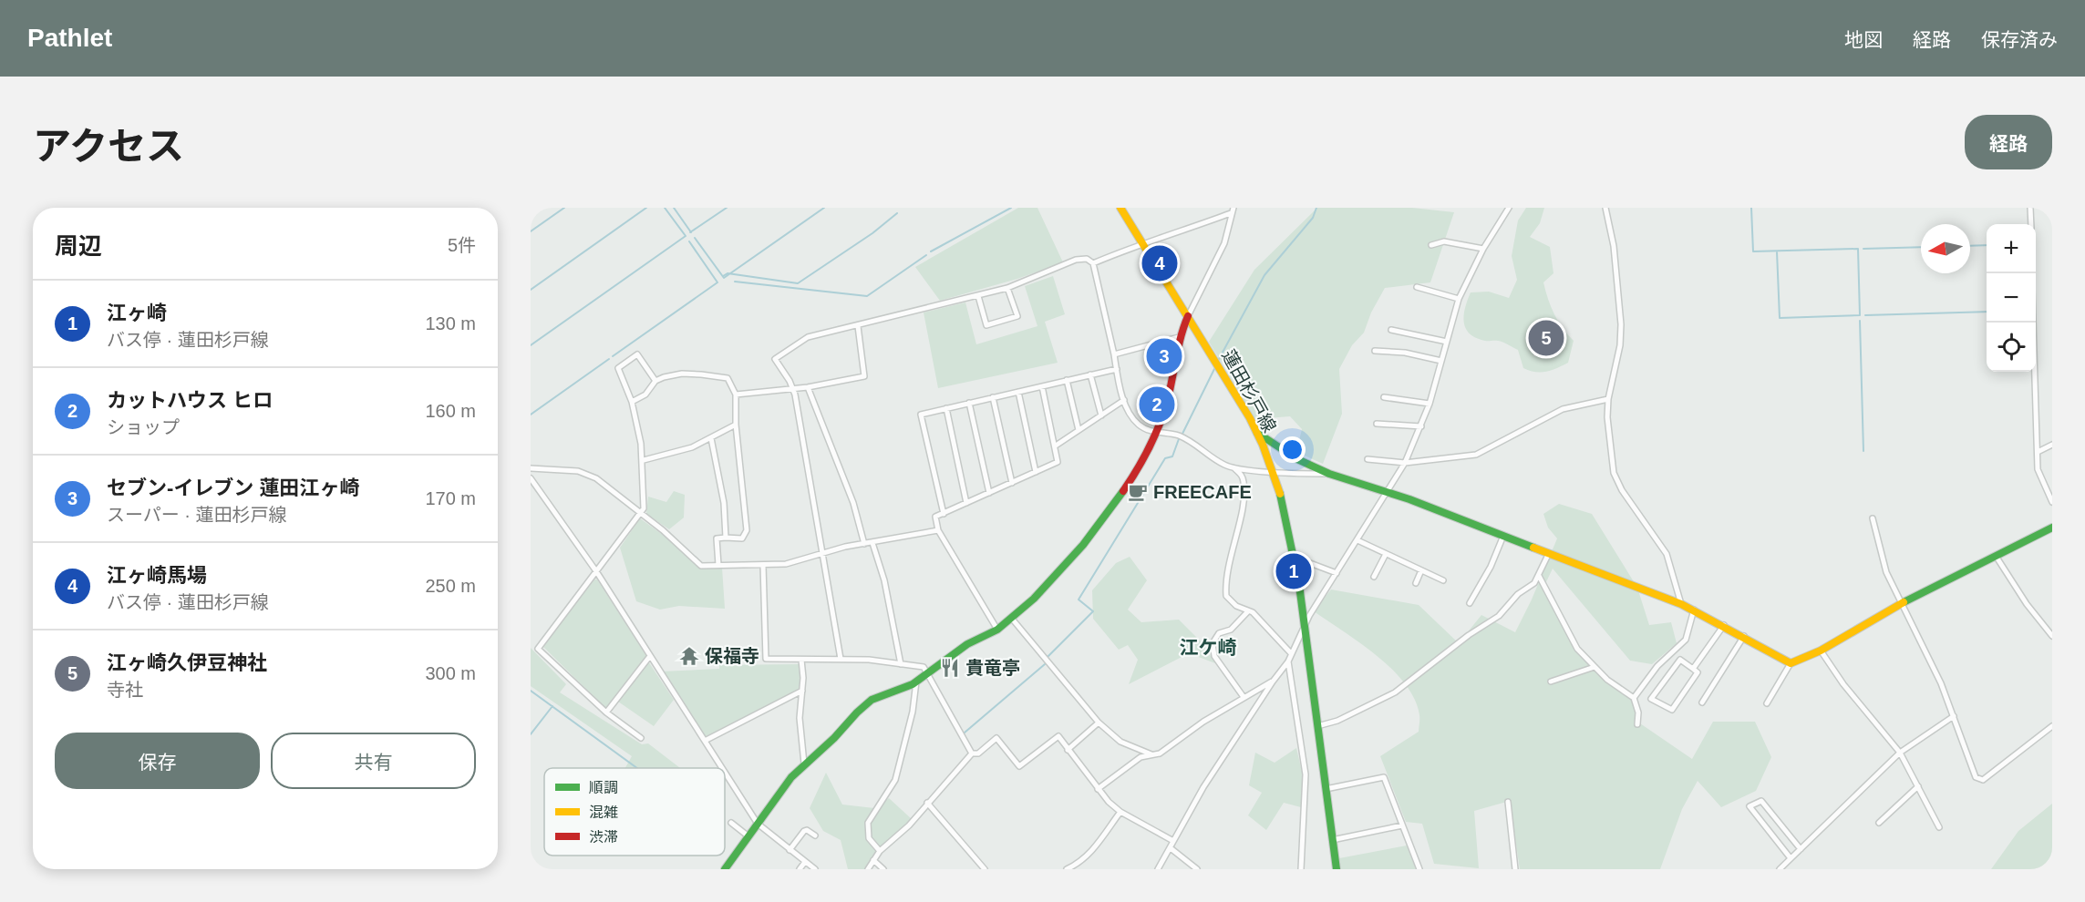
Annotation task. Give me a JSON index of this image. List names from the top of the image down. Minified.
{"streets":{"street":["蓮田杉戸線"]},"districts":["江ケ崎"],"places":{"cafe":["FREECAFE"],"temple":["保福寺"],"restaurant":["貴竜亭"]},"legend":["順調","混雑","渋滞"],"north":"left","page":{"header":"Pathlet","nav":["地図","経路","保存済み"],"title":"アクセス","buttons":["経路",["保存","共有"]],"heading":["周辺","5件"],"map_buttons":["+","−"],"pins":["4","5","3","2","1"],"list":[{"mark":"1","name":"江ヶ崎","note":"バス停 · 蓮田杉戸線","value":"130 m"},{"mark":"2","name":"カットハウス ヒロ","note":"ショップ","value":"160 m"},{"mark":"3","name":"セブン-イレブン 蓮田江ヶ崎","note":"スーパー · 蓮田杉戸線","value":"170 m"},{"mark":"4","name":"江ヶ崎馬場","note":"バス停 · 蓮田杉戸線","value":"250 m"},{"mark":"5","name":"江ヶ崎久伊豆神社","note":"寺社","value":"300 m"}]}}
